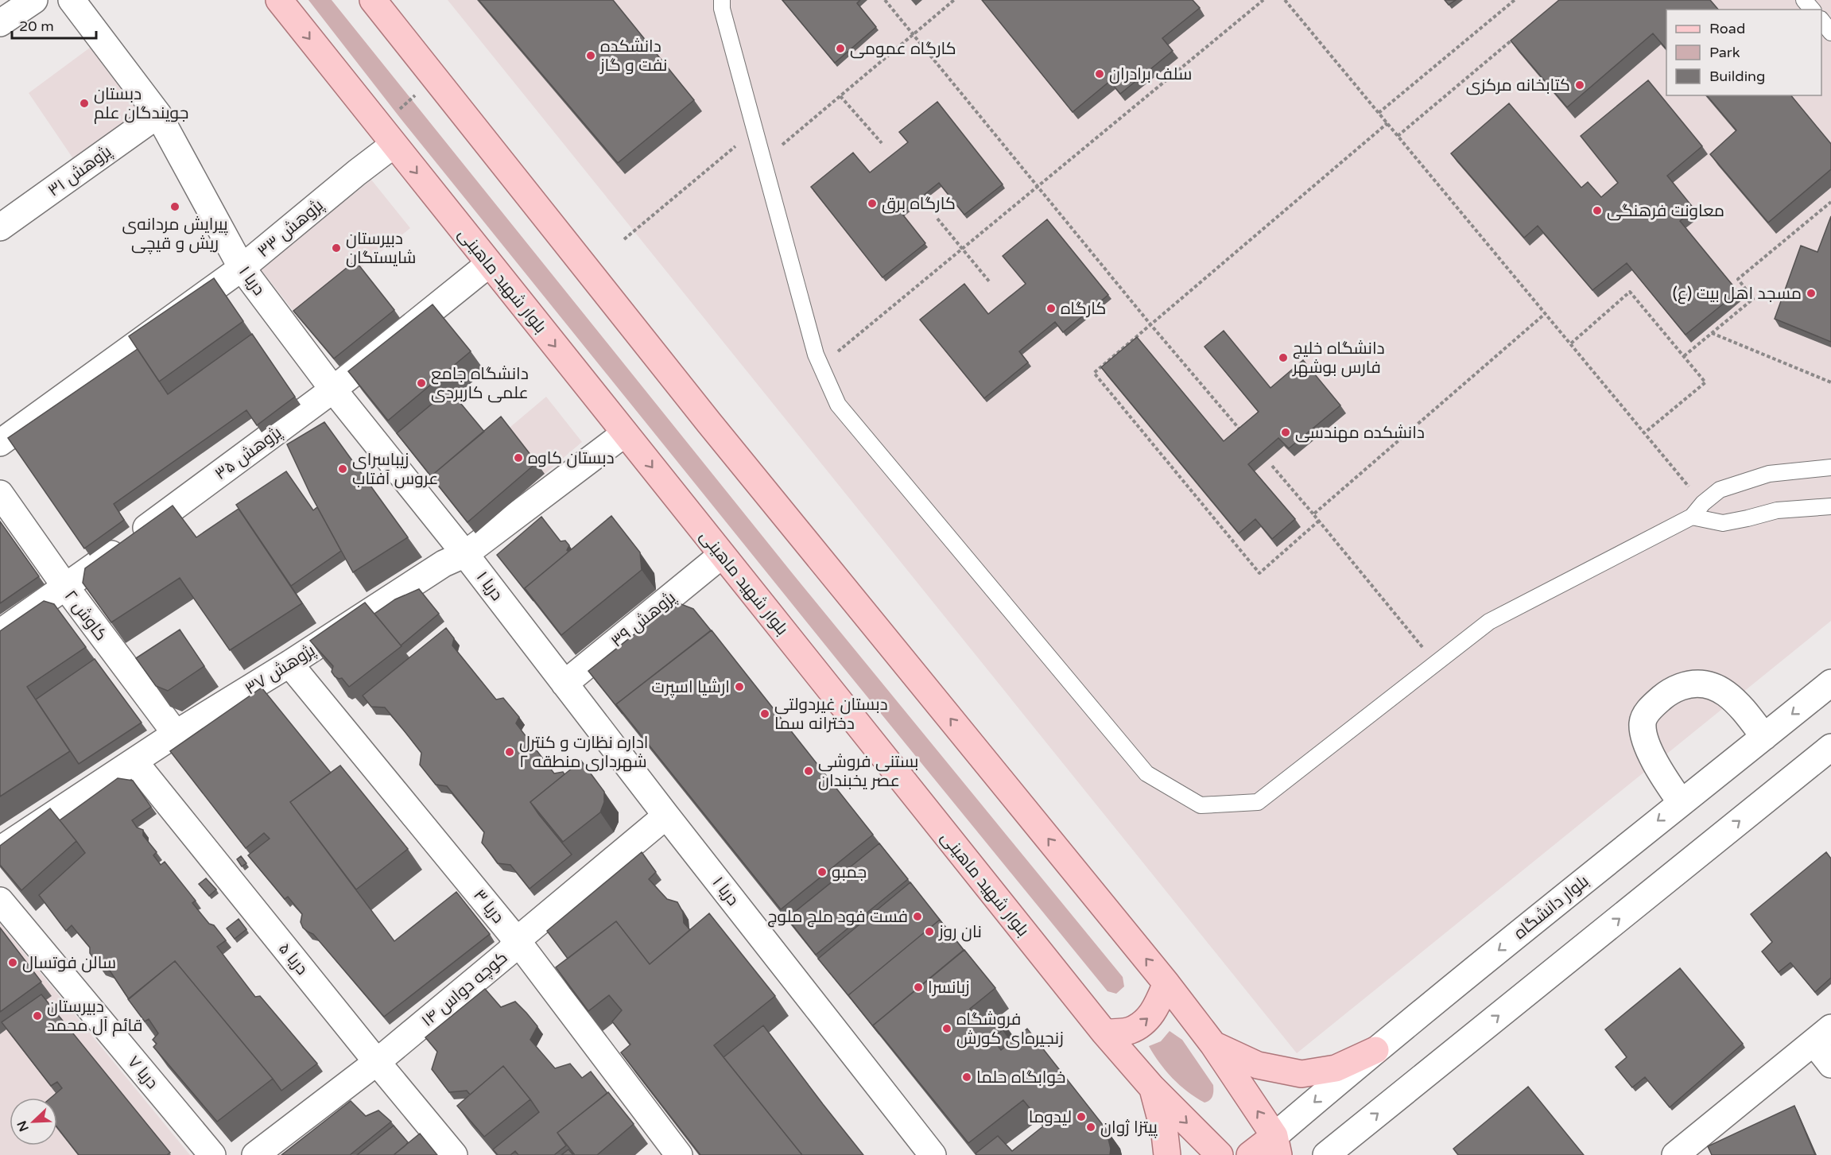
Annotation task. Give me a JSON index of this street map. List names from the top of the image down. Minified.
{"streets":{"main road":["بلوار شهید ماهینی"],"street":["پژوهش ۳۱","پژوهش ۳۳","دریا ۱","پژوهش ۳۵","کاوش ۲","پژوهش ۳۹","پژوهش ۳۷","دریا ۳","بلوار دانشگاه","دریا ۵","کوچه دواس ۱۴","دریا ۷"]},"crossings":[["پژوهش ۳۱","دریا ۱"],["پژوهش ۳۳","دریا ۱"],["پژوهش ۳۳","بلوار شهید ماهینی"],["دریا ۱","پژوهش ۳۵"],["دریا ۱","پژوهش ۳۹"],["دریا ۱","پژوهش ۳۷"],["دریا ۱","کوچه دواس ۱۴"],["بلوار شهید ماهینی","پژوهش ۳۵"],["بلوار شهید ماهینی","پژوهش ۳۹"],["بلوار شهید ماهینی","پژوهش ۳۷"],["پژوهش ۳۵","کاوش ۲"],["کاوش ۲","پژوهش ۳۷"],["پژوهش ۳۷","دریا ۳"],["پژوهش ۳۷","دریا ۵"],["دریا ۳","کوچه دواس ۱۴"],["دریا ۵","کوچه دواس ۱۴"]],"places":["کارگاه عمومی","دانشکده نفت و گاز","سلف برادران","کتابخانه مرکزی","دبستان جویندگان علم","کارگاه برق","پیرایش مردانه‌ی ریش و قیچی","معاونت فرهنگی","دبیرستان شایستگان","مسجد اهل بیت (ع)","کارگاه","دانشگاه خلیج فارس بوشهر","دانشگاه جامع علمی کاربردی","دانشکده مهندسی","دبستان کاوه","زیباسرای عروس آفتاب","ارشیا اسپرت","دبستان غیردولتی دخترانه سما","اداره‌ نظارت و کنترل شهرداری منطقه ۲","بستنی فروشی عصر یخبندان","جمبو","فست فود ملچ ملوچ","نان روز","سالن فوتسال","زبانسرا","دبیرستان قائم آل محمد","فروشگاه زنجیره‌ای کورش","خوابگاه حلما","لیدوما","پیتزا ژوان"],"legend":["Road","Park","Building"],"scale_bar":"20 m","north":"bottom left"}
